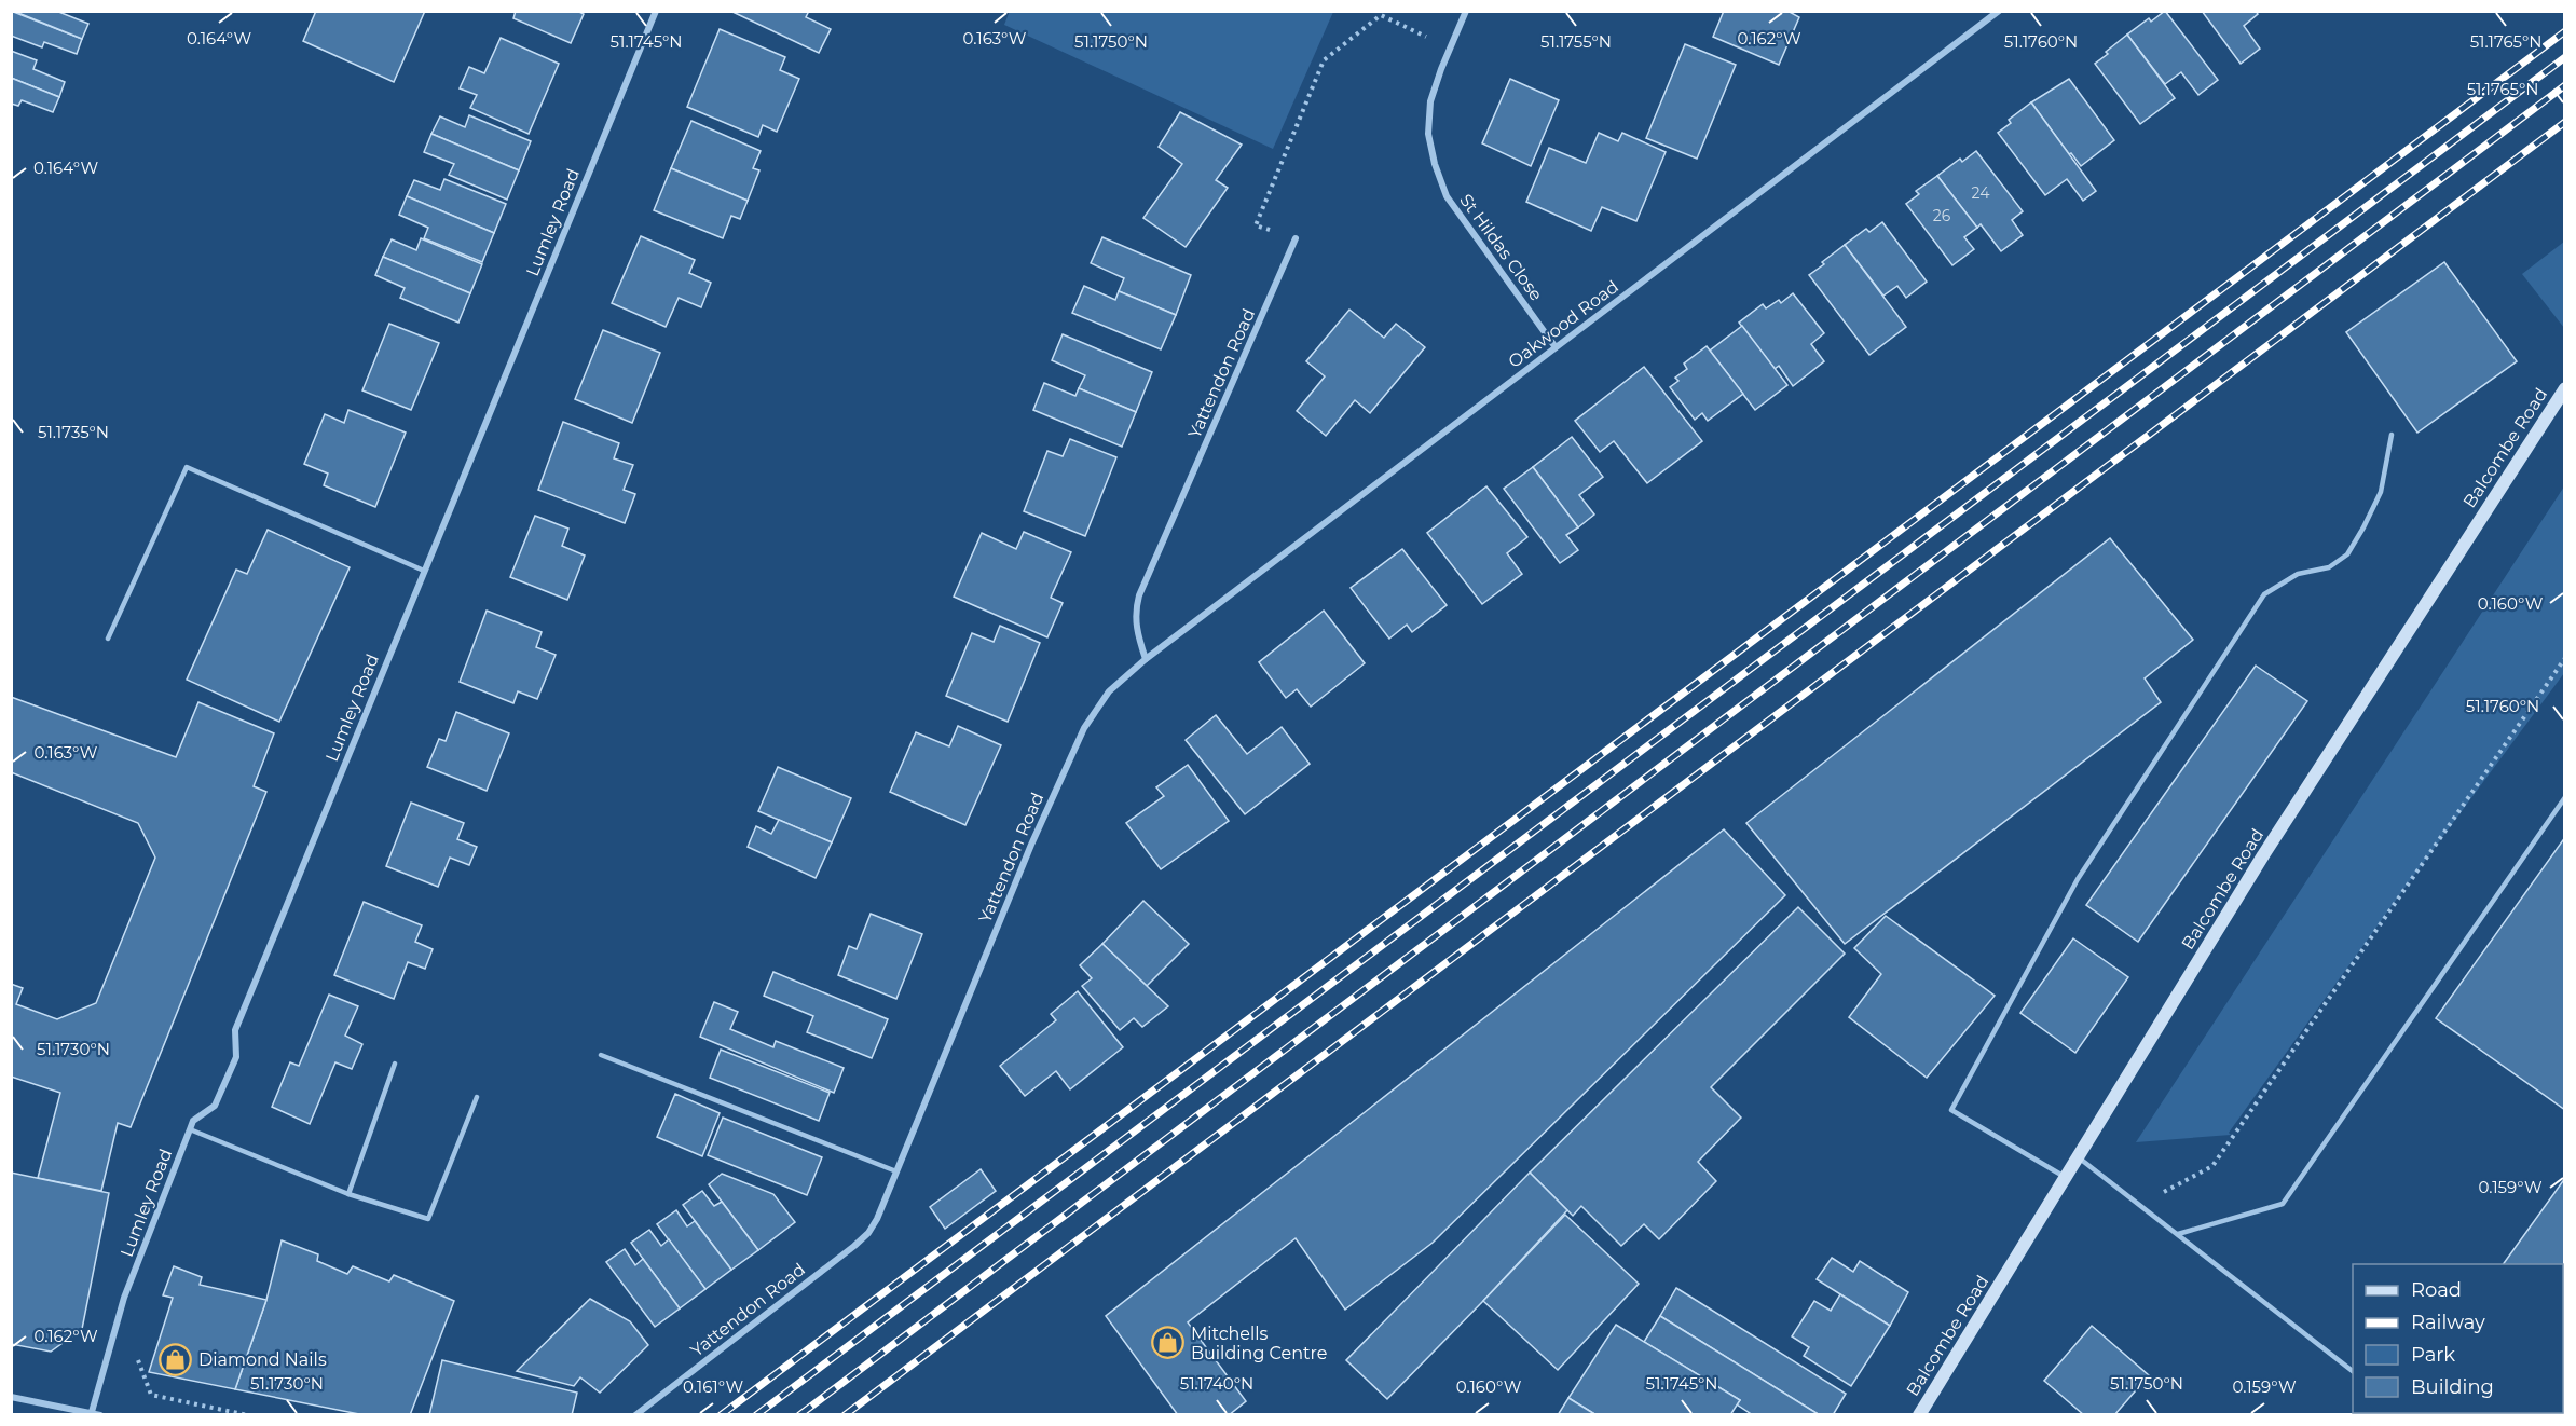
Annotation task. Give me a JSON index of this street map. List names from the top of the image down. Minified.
{"streets":{"main road":["Balcombe Road"],"street":["Lumley Road","St Hildas Close","Oakwood Road","Yattendon Road"]},"crossings":[["St Hildas Close","Oakwood Road"],["Oakwood Road","Yattendon Road"]],"places":{"shop":["Mitchells Building Centre","Diamond Nails"]},"house_numbers":["24","26"],"legend":["Road","Railway","Park","Building"],"coordinates":["0.164°W","0.163°W","0.162°W","51.1765°N","51.1745°N","51.1750°N","51.1755°N","51.1760°N","51.1735°N","0.160°W","51.1730°N","0.159°W","51.1740°N","0.161°W"]}
